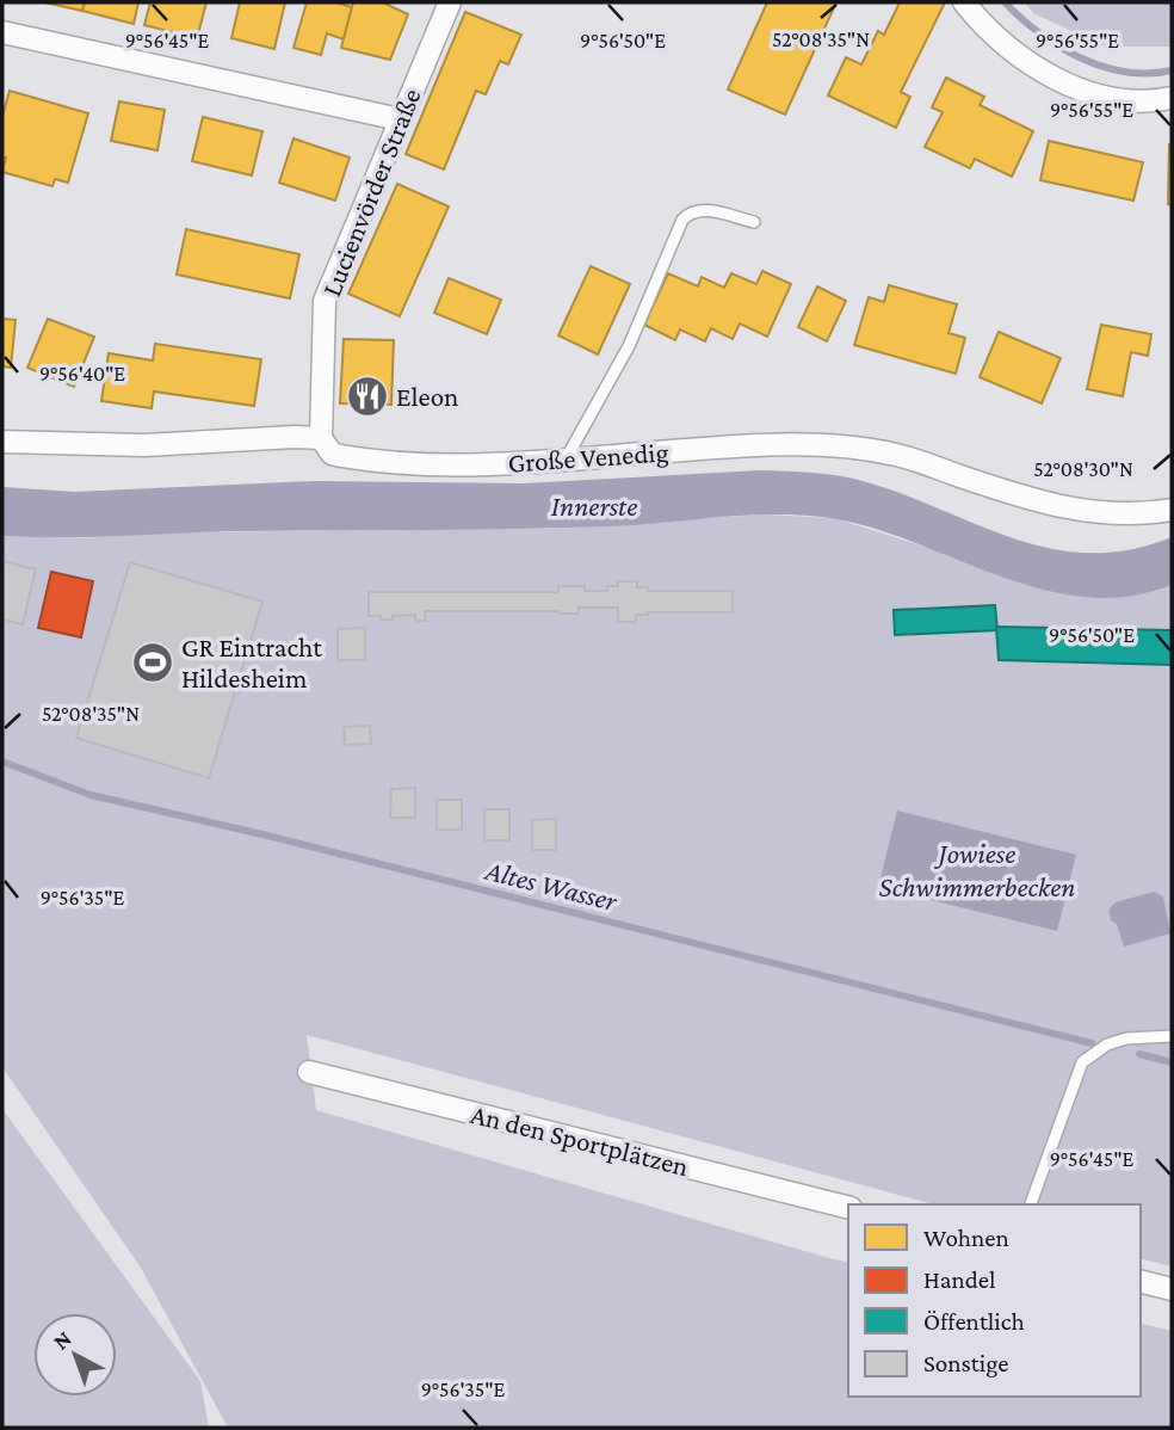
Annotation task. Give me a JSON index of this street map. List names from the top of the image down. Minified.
{"streets":{"street":["Lucienvörder Straße","Große Venedig","An den Sportplätzen"]},"crossings":[["Lucienvörder Straße","Große Venedig"]],"water":["Innerste","Jowiese Schwimmerbecken","Altes Wasser"],"places":{"restaurant":["Eleon"],"sports":["GR Eintracht Hildesheim"]},"legend":["Wohnen","Handel","Öffentlich","Sonstige"],"north":"top left","coordinates":["52°08'35\"N","9°56'45\"E","9°56'50\"E","9°56'55\"E","9°56'40\"E","52°08'30\"N","9°56'35\"E"]}
